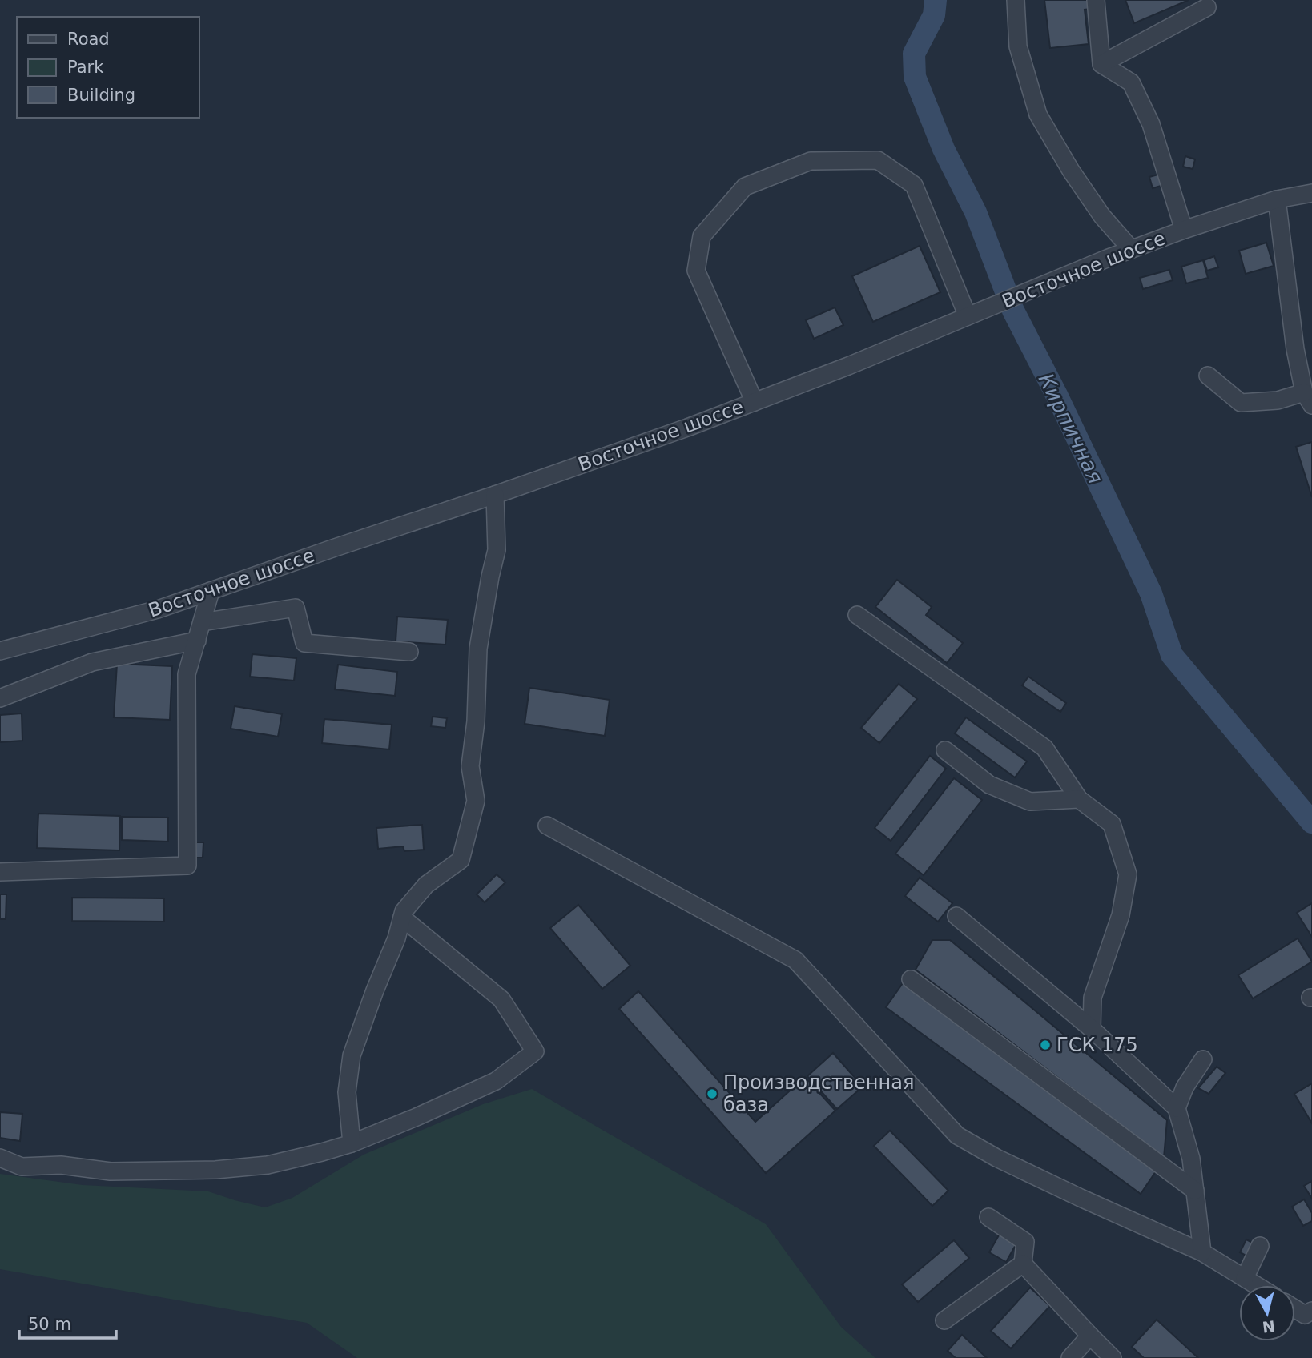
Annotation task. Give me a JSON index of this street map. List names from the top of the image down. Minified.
{"streets":{"street":["Восточное шоссе"]},"water":["Кирпичная"],"places":["ГСК 175","Производственная база"],"legend":["Road","Park","Building"],"scale_bar":"50 m","north":"bottom"}
